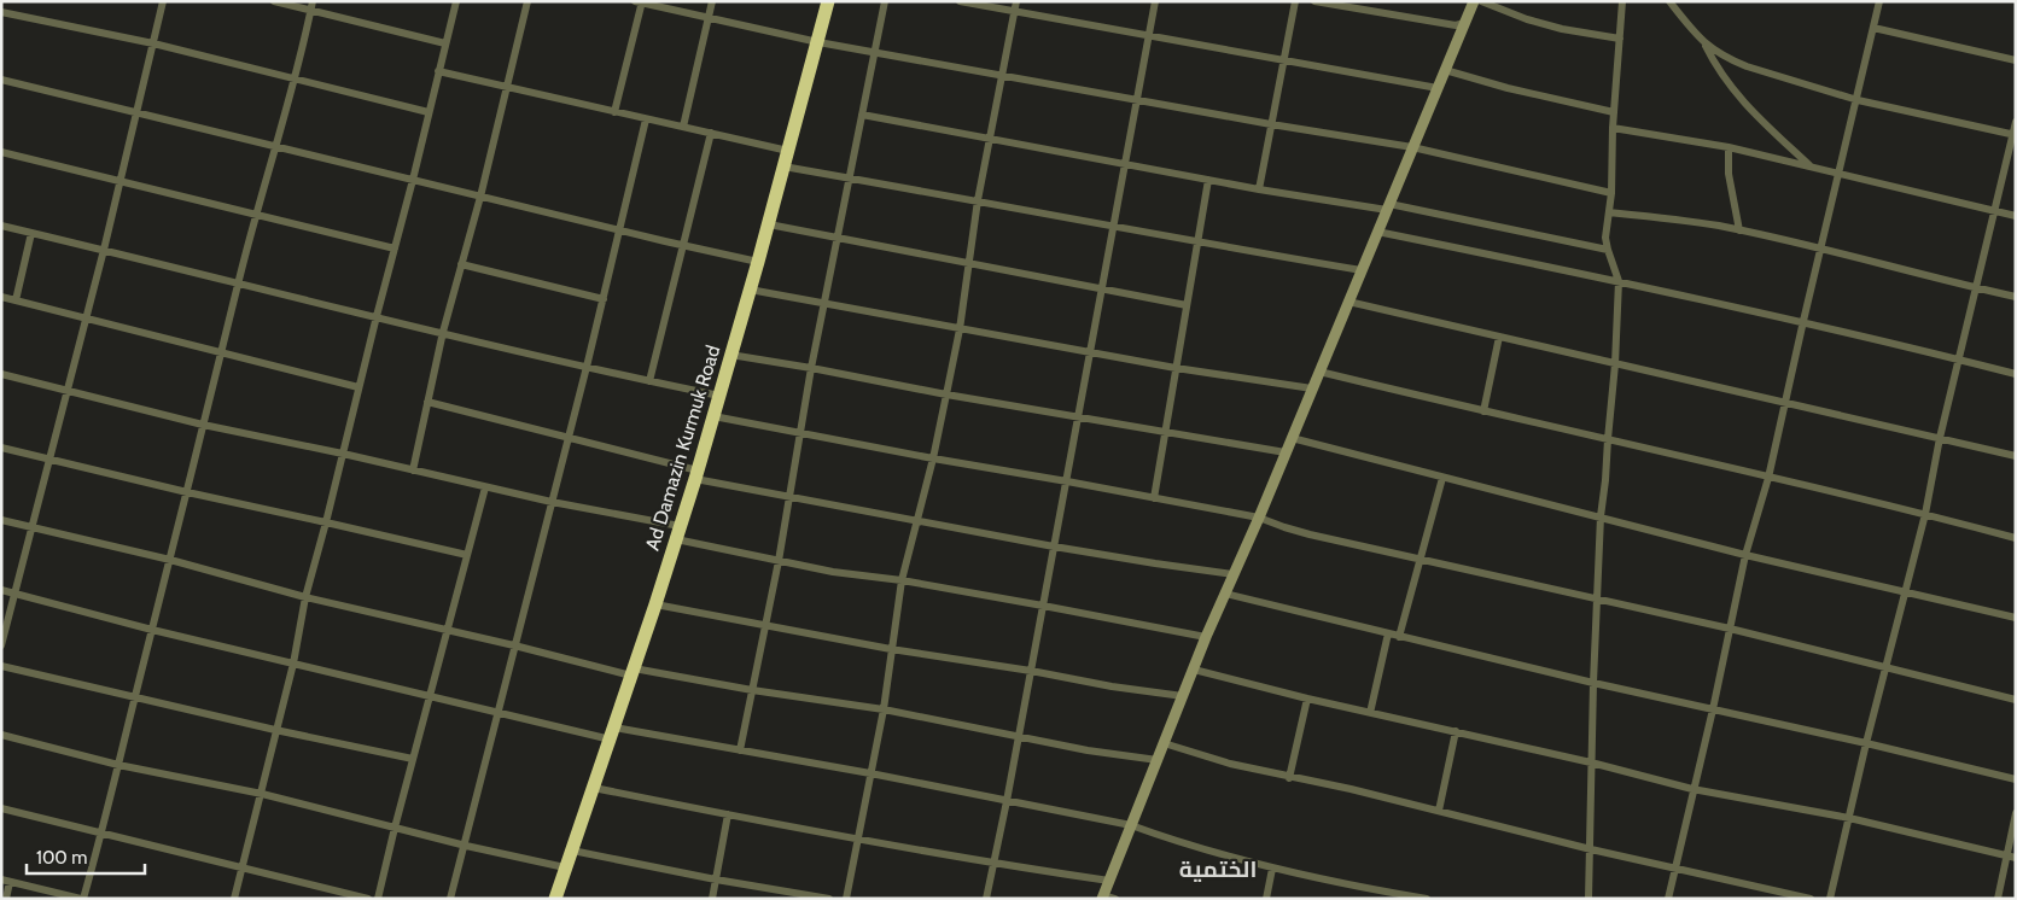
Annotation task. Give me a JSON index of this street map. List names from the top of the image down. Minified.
{"streets":{"highway":["Ad Damazin Kurmuk Road"]},"districts":["الختمية"],"scale_bar":"100 m"}
